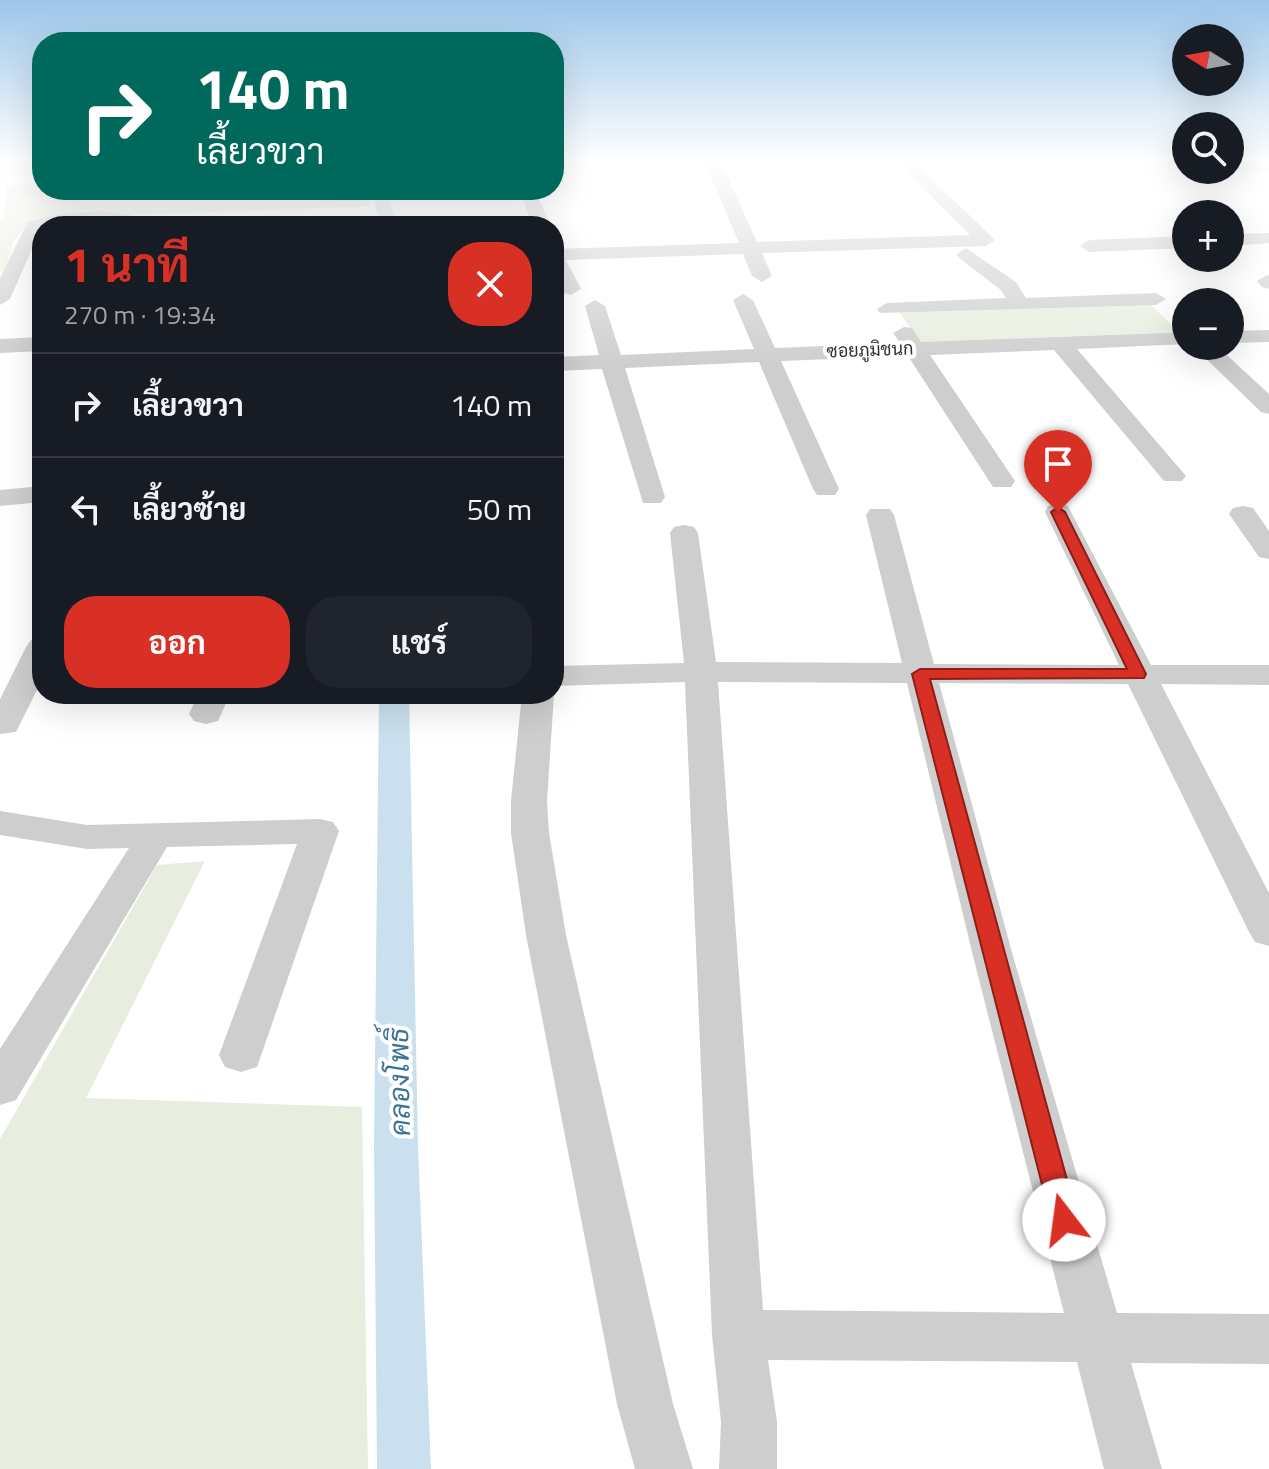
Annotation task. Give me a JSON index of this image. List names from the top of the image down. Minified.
{"streets":{"street":["ซอยภูมิชนก"]},"water":["คลองโพธิ์"],"north":"left","page":{"map_buttons":["+","−"],"turn":["140 m","เลี้ยวขวา"],"heading":["1 นาที","270 m · 19:34"],"list":[{"name":"เลี้ยวขวา","value":"140 m"},{"name":"เลี้ยวซ้าย","value":"50 m"}],"buttons":["ออก","แชร์"]}}
